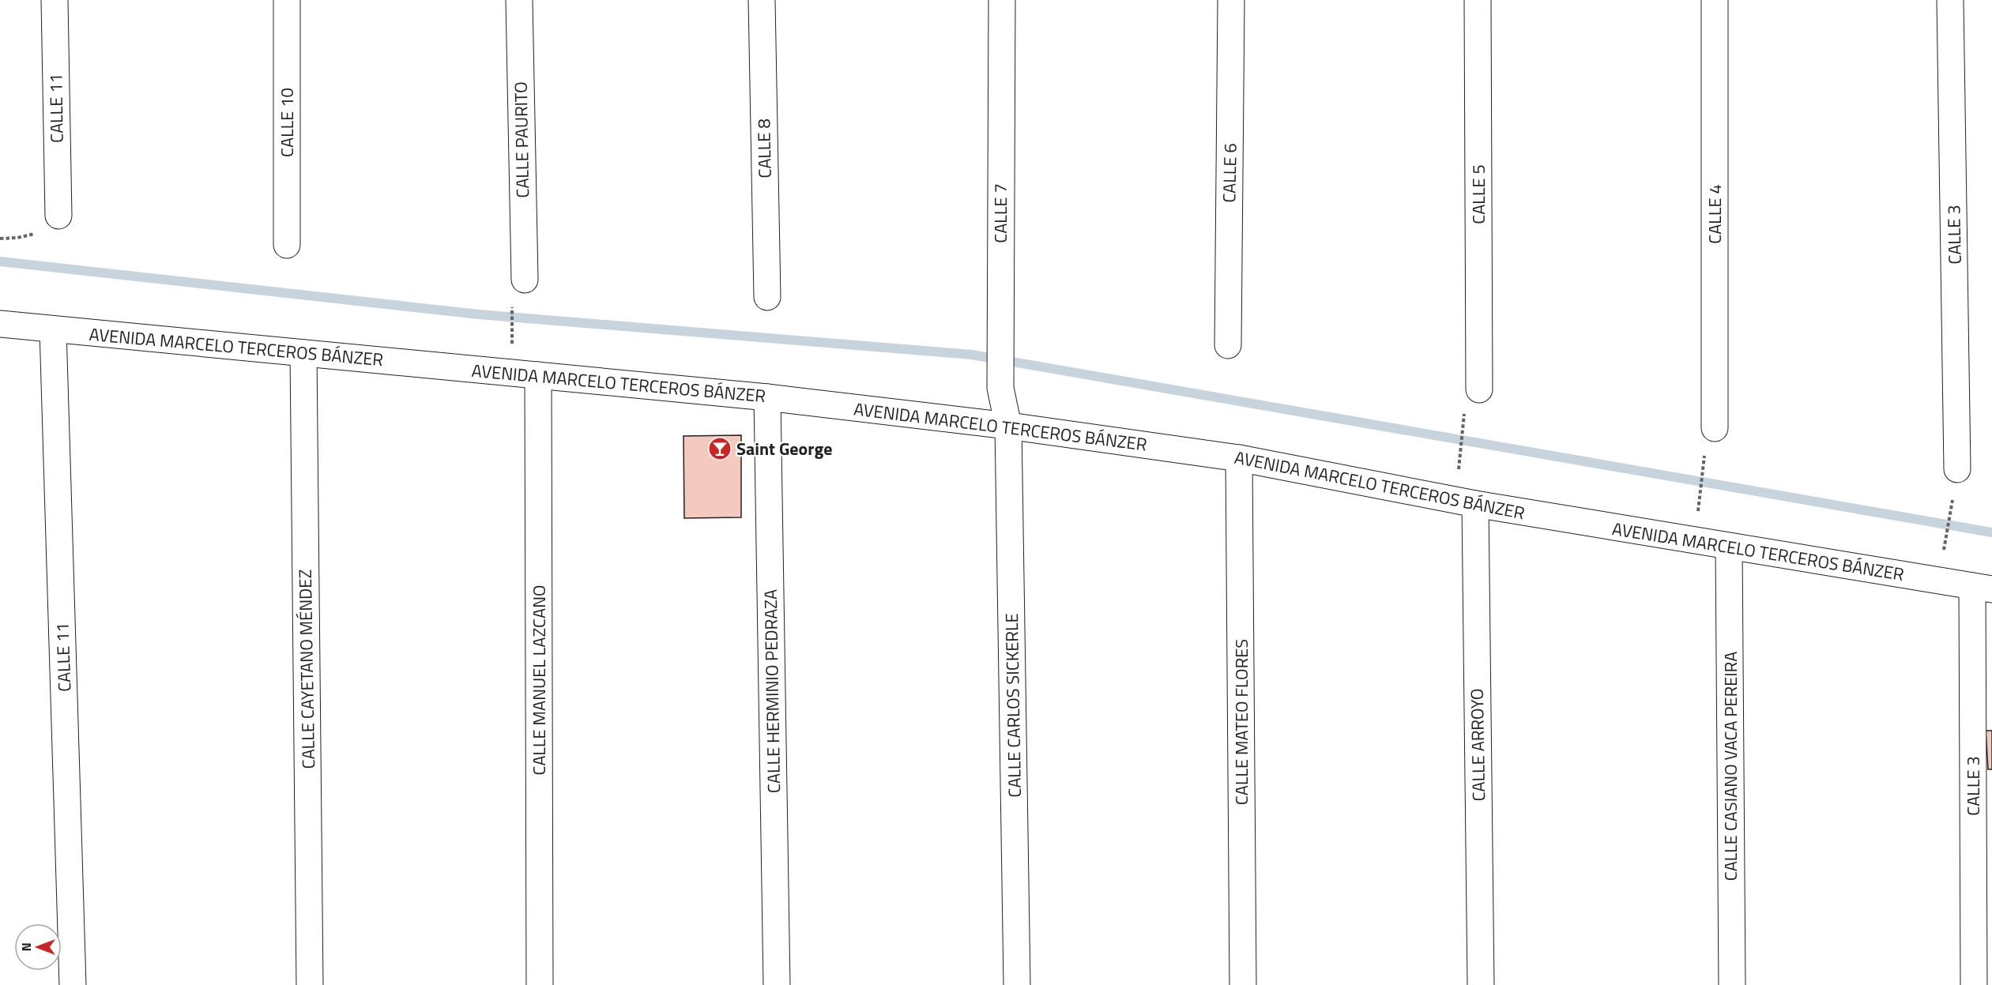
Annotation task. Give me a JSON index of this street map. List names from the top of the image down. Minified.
{"streets":{"street":["CALLE 11","CALLE 10","CALLE PAURITO","CALLE 8","CALLE 6","CALLE 5","CALLE 7","CALLE 4","CALLE 3","AVENIDA MARCELO TERCEROS BÁNZER","CALLE CAYETANO MÉNDEZ","CALLE MANUEL LAZCANO","CALLE HERMINIO PEDRAZA","CALLE CARLOS SICKERLE","CALLE MATEO FLORES","CALLE ARROYO","CALLE CASIANO VACA PEREIRA"]},"crossings":[["CALLE 11","AVENIDA MARCELO TERCEROS BÁNZER"],["CALLE 7","AVENIDA MARCELO TERCEROS BÁNZER"],["CALLE 7","CALLE CARLOS SICKERLE"],["CALLE 3","AVENIDA MARCELO TERCEROS BÁNZER"],["AVENIDA MARCELO TERCEROS BÁNZER","CALLE CAYETANO MÉNDEZ"],["AVENIDA MARCELO TERCEROS BÁNZER","CALLE MANUEL LAZCANO"],["AVENIDA MARCELO TERCEROS BÁNZER","CALLE HERMINIO PEDRAZA"],["AVENIDA MARCELO TERCEROS BÁNZER","CALLE CARLOS SICKERLE"],["AVENIDA MARCELO TERCEROS BÁNZER","CALLE MATEO FLORES"],["AVENIDA MARCELO TERCEROS BÁNZER","CALLE ARROYO"],["AVENIDA MARCELO TERCEROS BÁNZER","CALLE CASIANO VACA PEREIRA"]],"places":{"bar":["Saint George"]},"north":"left"}
